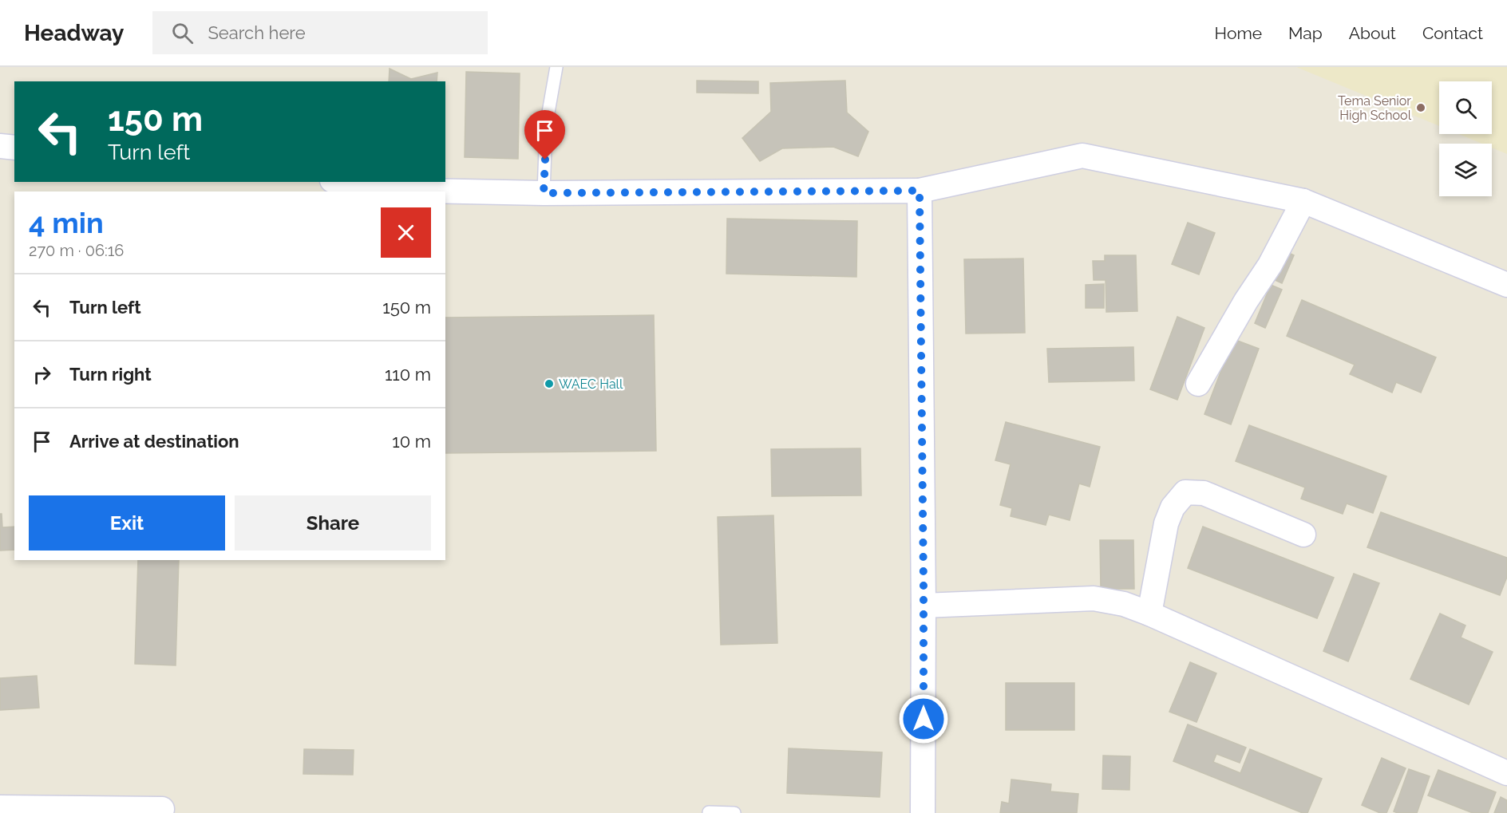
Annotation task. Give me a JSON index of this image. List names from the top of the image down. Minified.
{"places":["Tema Senior High School","WAEC Hall"],"page":{"header":"Headway","search":"Search here","nav":["Home","Map","About","Contact"],"turn":["150 m","Turn left"],"heading":["4 min","270 m · 06:16"],"list":[{"name":"Turn left","value":"150 m"},{"name":"Turn right","value":"110 m"},{"name":"Arrive at destination","value":"10 m"}],"buttons":["Exit","Share"]}}
